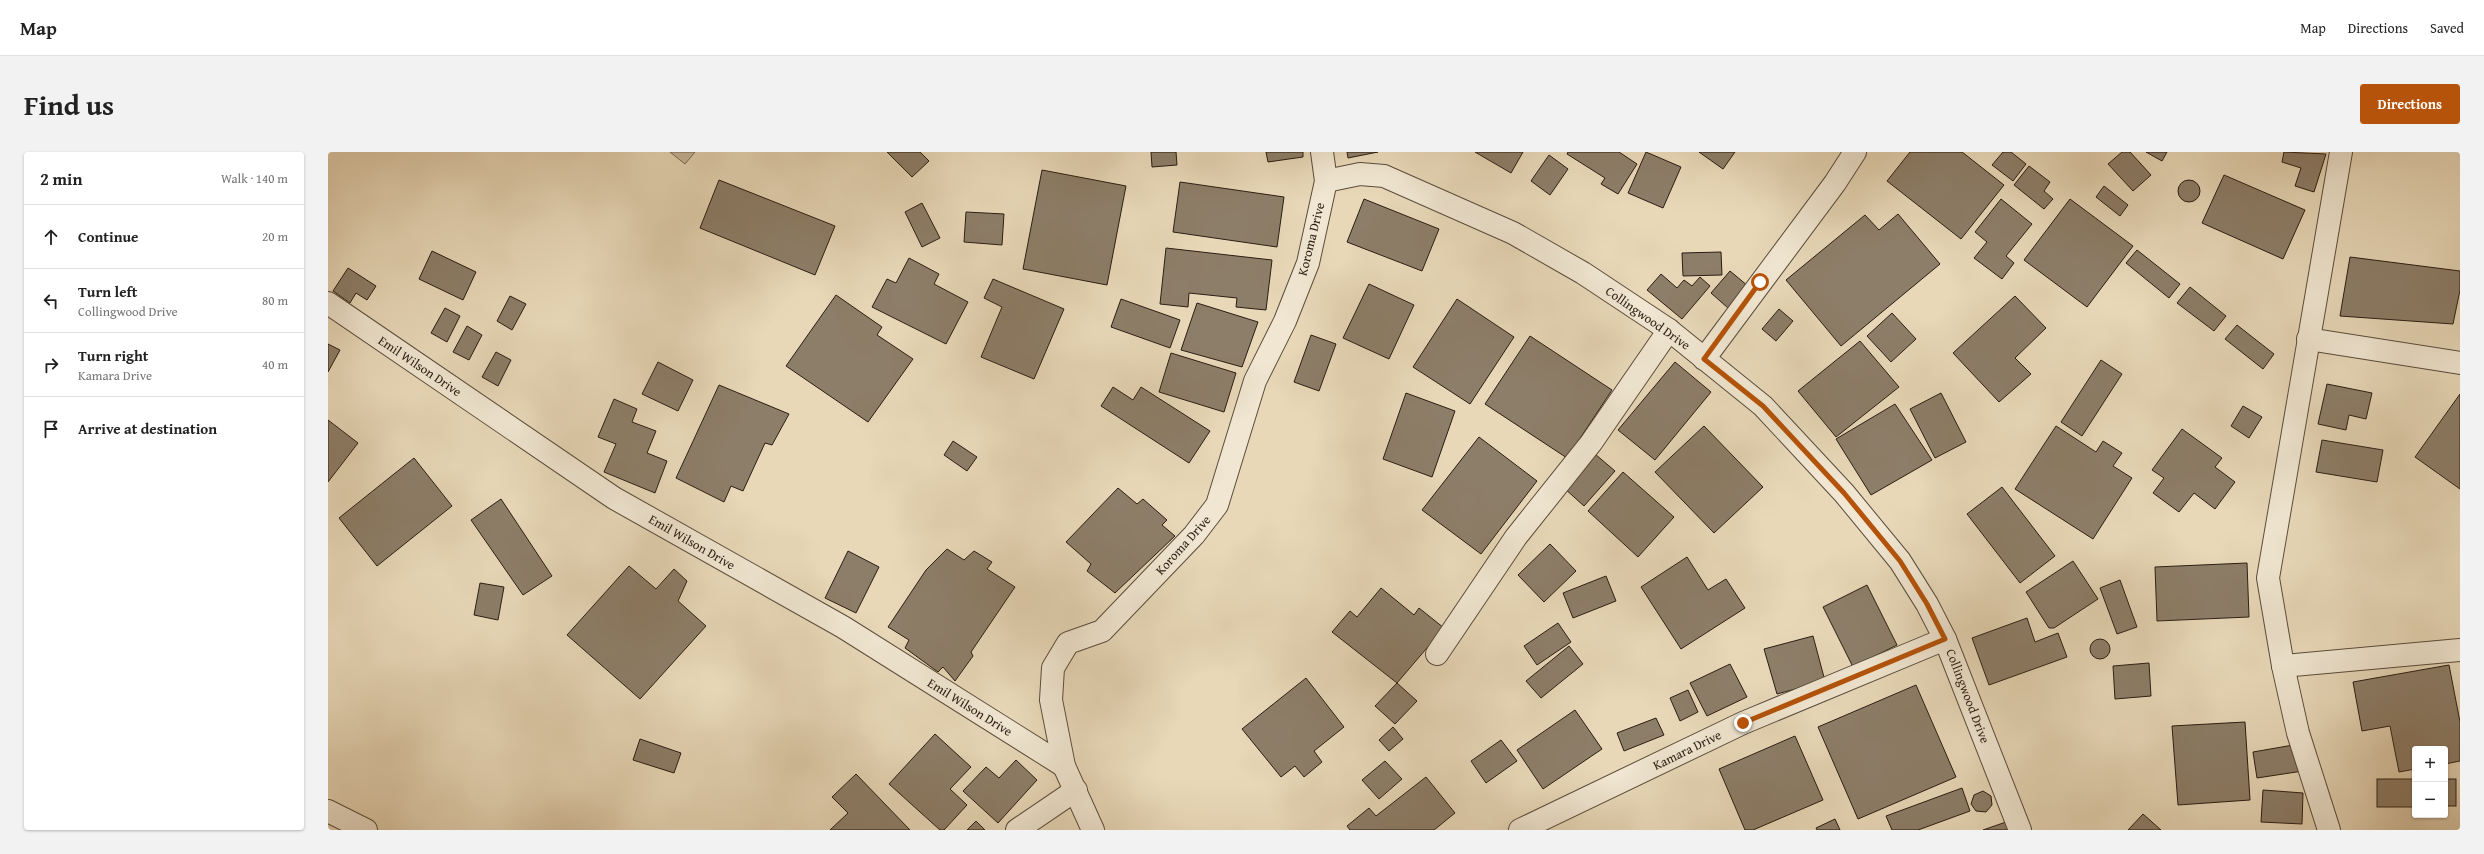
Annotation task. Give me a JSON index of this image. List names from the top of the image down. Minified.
{"streets":{"street":["Koroma Drive","Collingwood Drive","Emil Wilson Drive","Kamara Drive"]},"crossings":[["Koroma Drive","Collingwood Drive"],["Koroma Drive","Emil Wilson Drive"],["Collingwood Drive","Kamara Drive"]],"page":{"header":"Map","nav":["Map","Directions","Saved"],"title":"Find us","buttons":"Directions","heading":["2 min","Walk · 140 m"],"list":[["Continue","20 m"],["Turn left","Collingwood Drive","80 m"],["Turn right","Kamara Drive","40 m"],"Arrive at destination"],"map_buttons":["+","−"]}}
